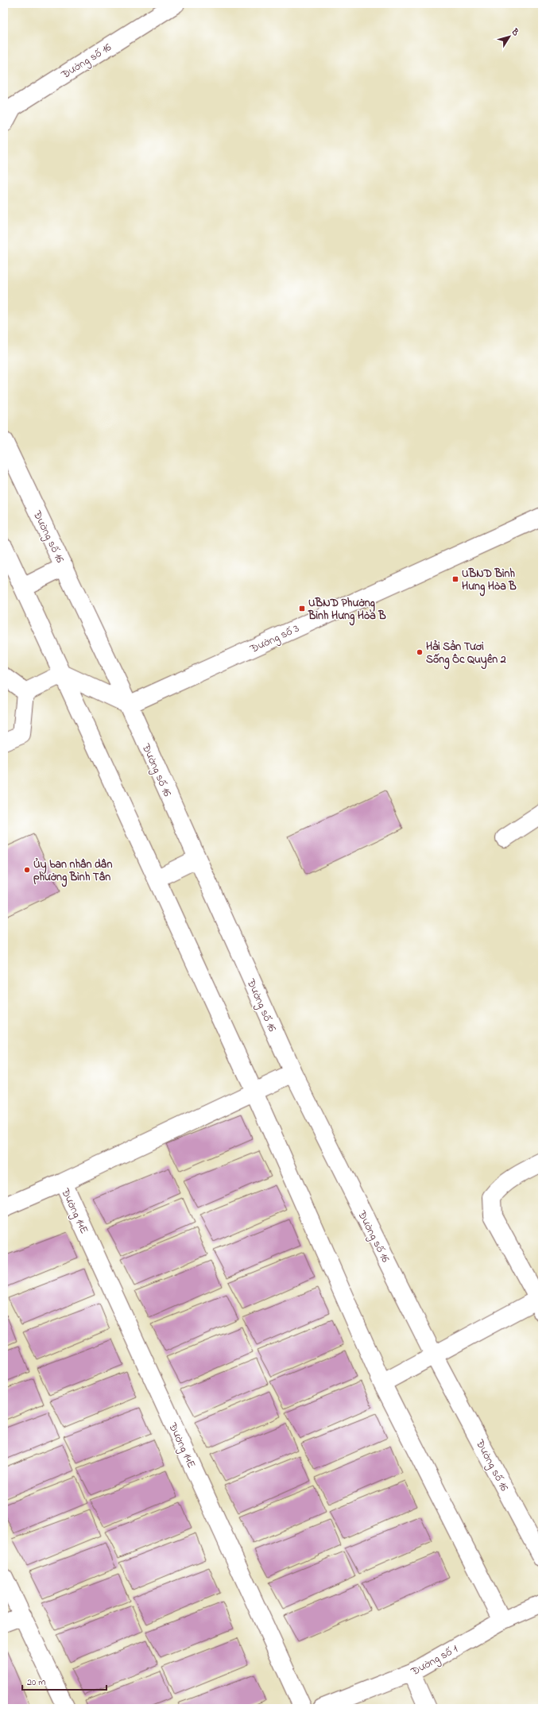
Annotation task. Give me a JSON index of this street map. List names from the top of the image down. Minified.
{"streets":{"street":["Đường số 16","Đường số 3","Đường 14E","Đường số 1"]},"crossings":[["Đường số 16","Đường số 3"]],"places":{"transit":["UBND Bình Hưng Hòa B","UBND Phường Bình Hưng Hòa B"],"other":["Hải Sản Tươi Sống Ốc Quyên 2","Ủy ban nhân dân phường Bình Tân"]},"scale_bar":"20 m","north":"top right"}
